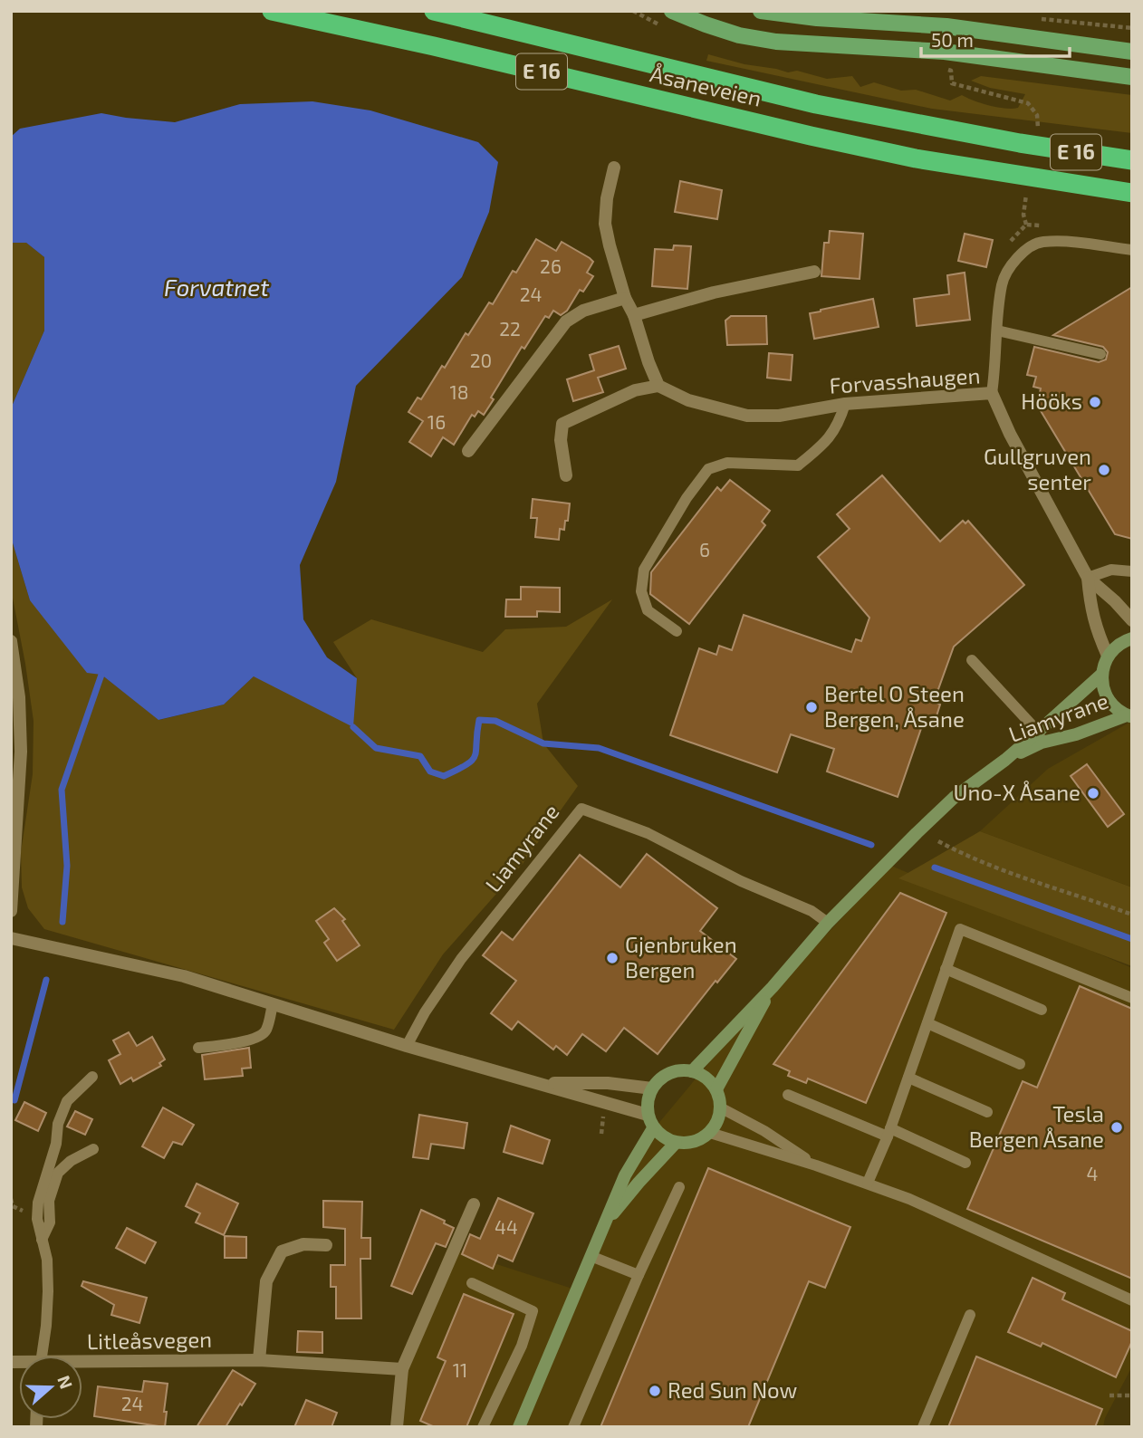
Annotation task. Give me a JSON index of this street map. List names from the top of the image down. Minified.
{"streets":{"highway":["E 16","Åsaneveien"],"main road":["Liamyrane"],"street":["Forvasshaugen","Litleåsvegen"]},"water":["Forvatnet"],"places":["Hööks","Gullgruven senter","Bertel O Steen Bergen, Åsane","Uno-X Åsane","Gjenbruken Bergen","Tesla Bergen Åsane","Red Sun Now"],"house_numbers":["26","24","22","20","18","16","6","4","44","11","24"],"scale_bar":"50 m","north":"right"}
